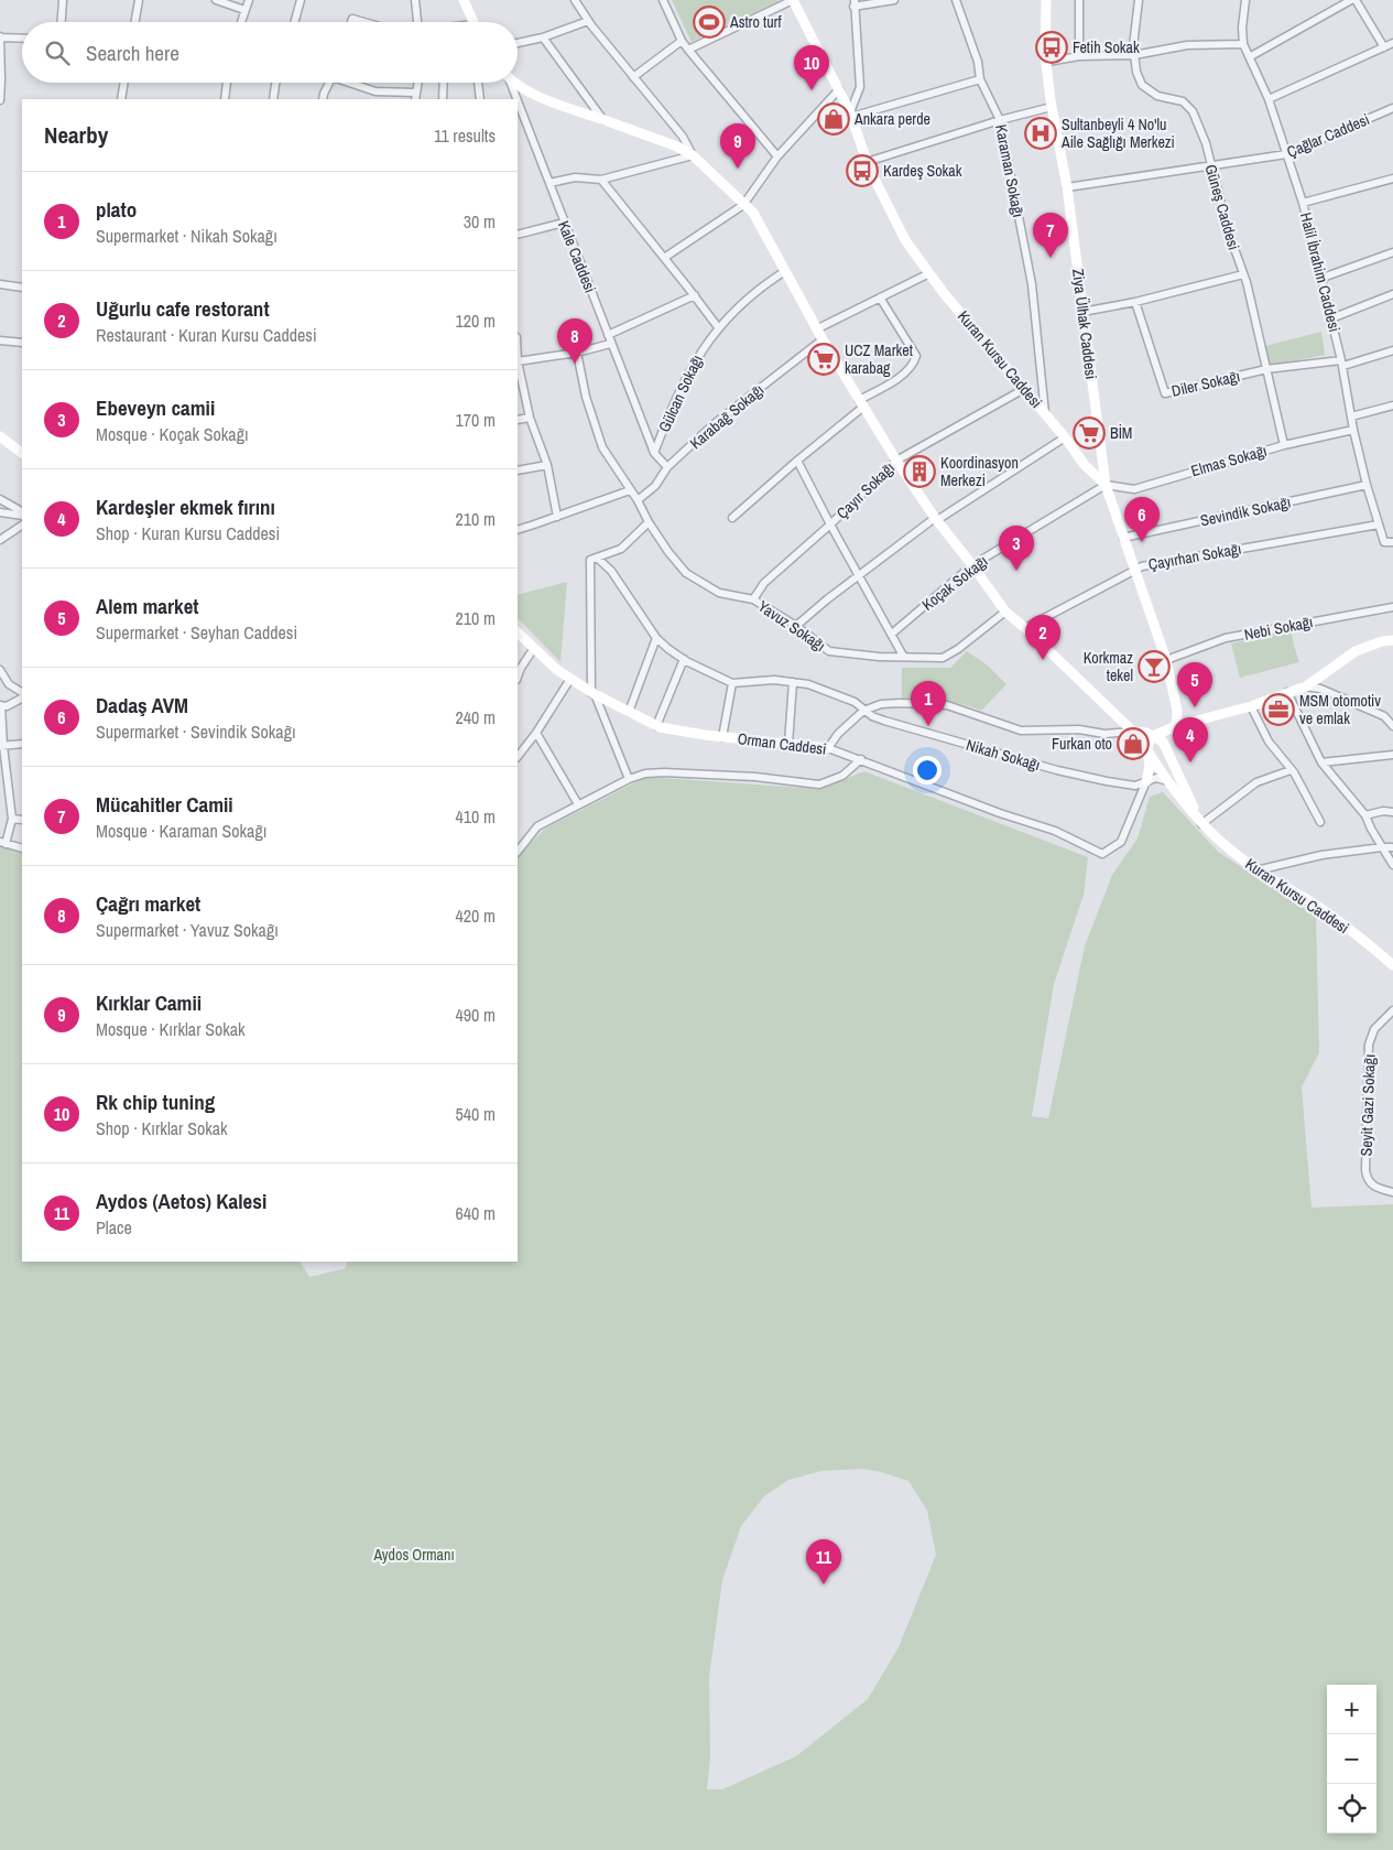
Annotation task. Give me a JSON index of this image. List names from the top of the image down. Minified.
{"streets":{"street":["Çağlar Caddesi","Karaman Sokağı","Güneş Caddesi","Kale Caddesi","Halil İbrahim Caddesi","Ziya Ülhak Caddesi","Kuran Kursu Caddesi","Diler Sokağı","Gülcan Sokağı","Karabağ Sokağı","Elmas Sokağı","Çayır Sokağı","Sevindik Sokağı","Çayırhan Sokağı","Koçak Sokağı","Yavuz Sokağı","Nebi Sokağı","Orman Caddesi","Nikah Sokağı","Seyit Gazi Sokağı"]},"crossings":[["Çağlar Caddesi","Güneş Caddesi"],["Çağlar Caddesi","Halil İbrahim Caddesi"],["Çağlar Caddesi","Ziya Ülhak Caddesi"],["Karaman Sokağı","Kuran Kursu Caddesi"],["Güneş Caddesi","Diler Sokağı"],["Güneş Caddesi","Elmas Sokağı"],["Kale Caddesi","Gülcan Sokağı"],["Kale Caddesi","Karabağ Sokağı"],["Halil İbrahim Caddesi","Diler Sokağı"],["Halil İbrahim Caddesi","Elmas Sokağı"],["Halil İbrahim Caddesi","Sevindik Sokağı"],["Halil İbrahim Caddesi","Çayırhan Sokağı"],["Ziya Ülhak Caddesi","Kuran Kursu Caddesi"],["Ziya Ülhak Caddesi","Elmas Sokağı"],["Ziya Ülhak Caddesi","Koçak Sokağı"],["Kuran Kursu Caddesi","Gülcan Sokağı"],["Kuran Kursu Caddesi","Karabağ Sokağı"],["Kuran Kursu Caddesi","Elmas Sokağı"],["Kuran Kursu Caddesi","Çayır Sokağı"],["Kuran Kursu Caddesi","Sevindik Sokağı"],["Kuran Kursu Caddesi","Çayırhan Sokağı"],["Kuran Kursu Caddesi","Koçak Sokağı"],["Kuran Kursu Caddesi","Yavuz Sokağı"],["Kuran Kursu Caddesi","Nebi Sokağı"],["Kuran Kursu Caddesi","Nikah Sokağı"],["Karabağ Sokağı","Yavuz Sokağı"],["Elmas Sokağı","Koçak Sokağı"],["Çayır Sokağı","Yavuz Sokağı"],["Orman Caddesi","Nikah Sokağı"]],"parks":["Aydos Ormanı"],"places":{"sports":["Astro turf"],"bus stop":["Fetih Sokak","Kardeş Sokak"],"shop":["Ankara perde","Furkan oto"],"hospital":["Sultanbeyli 4 No'lu Aile Sağlığı Merkezi"],"supermarket":["UCZ Market karabag","BİM"],"building":["Koordinasyon Merkezi"],"bar":["Korkmaz tekel"],"office":["MSM otomotiv ve emlak"]},"page":{"search":"Search here","pins":["10","9","7","8","6","3","2","5","1","4","11"],"heading":["Nearby","11 results"],"list":[{"mark":"1","name":"plato","note":"Supermarket · Nikah Sokağı","value":"30 m"},{"mark":"2","name":"Uğurlu cafe restorant","note":"Restaurant · Kuran Kursu Caddesi","value":"120 m"},{"mark":"3","name":"Ebeveyn camii","note":"Mosque · Koçak Sokağı","value":"170 m"},{"mark":"4","name":"Kardeşler ekmek fırını","note":"Shop · Kuran Kursu Caddesi","value":"210 m"},{"mark":"5","name":"Alem market","note":"Supermarket · Seyhan Caddesi","value":"210 m"},{"mark":"6","name":"Dadaş AVM","note":"Supermarket · Sevindik Sokağı","value":"240 m"},{"mark":"7","name":"Mücahitler Camii","note":"Mosque · Karaman Sokağı","value":"410 m"},{"mark":"8","name":"Çağrı market","note":"Supermarket · Yavuz Sokağı","value":"420 m"},{"mark":"9","name":"Kırklar Camii","note":"Mosque · Kırklar Sokak","value":"490 m"},{"mark":"10","name":"Rk chip tuning","note":"Shop · Kırklar Sokak","value":"540 m"},{"mark":"11","name":"Aydos (Aetos) Kalesi","note":"Place","value":"640 m"}],"map_buttons":["+","−"]}}
